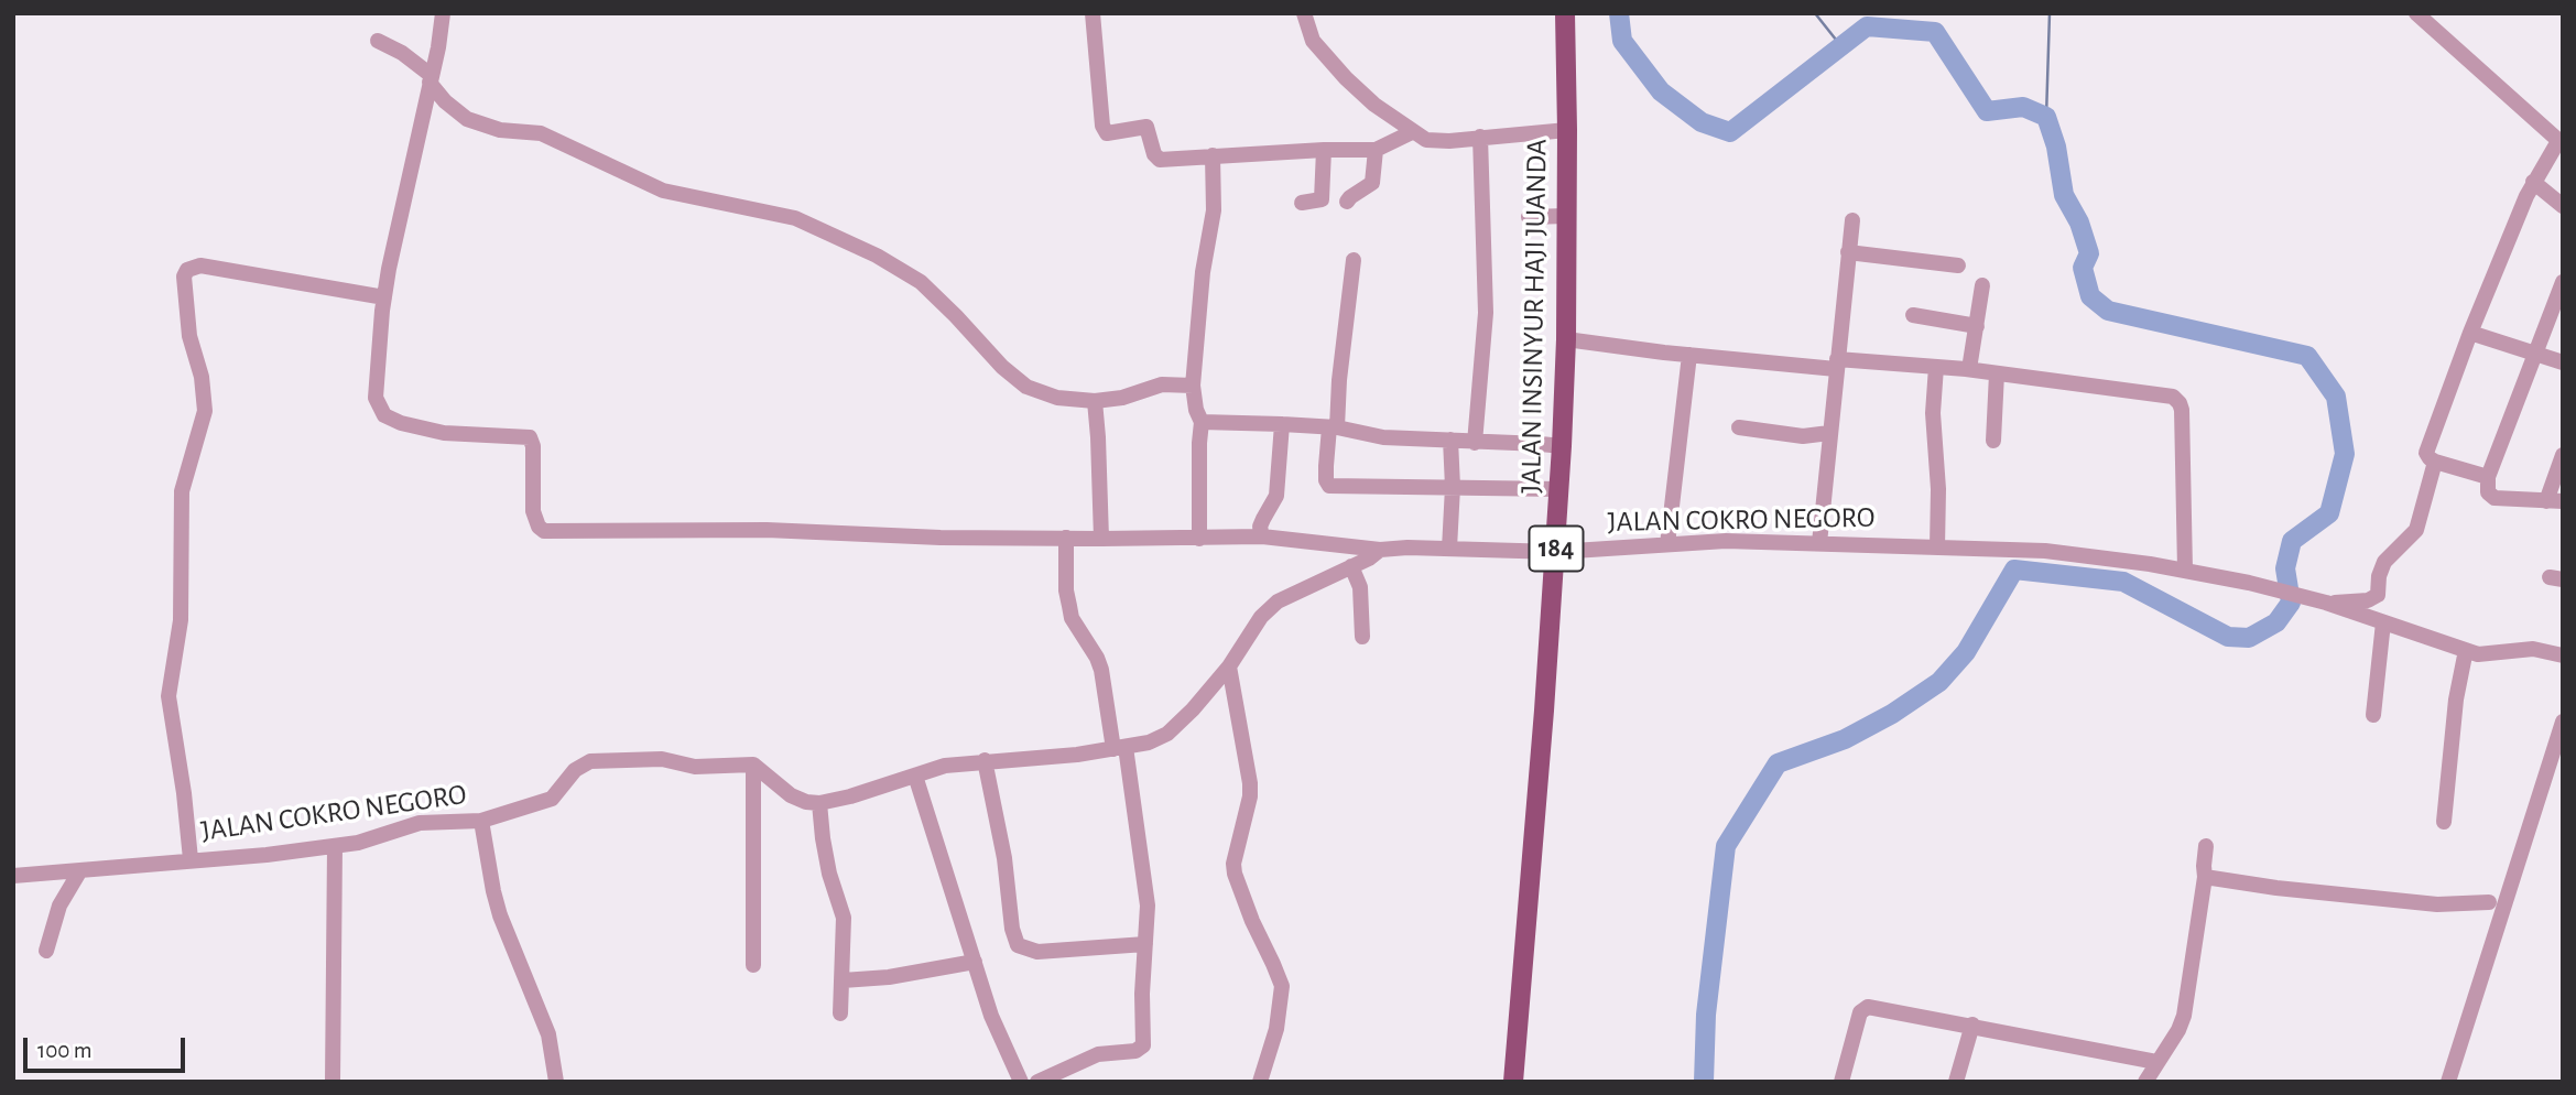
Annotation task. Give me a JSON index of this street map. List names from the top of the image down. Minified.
{"streets":{"main road":["JALAN INSINYUR HAJI JUANDA","184"],"street":["JALAN COKRO NEGORO"]},"crossings":[["JALAN INSINYUR HAJI JUANDA","JALAN COKRO NEGORO"]],"scale_bar":"100 m"}
